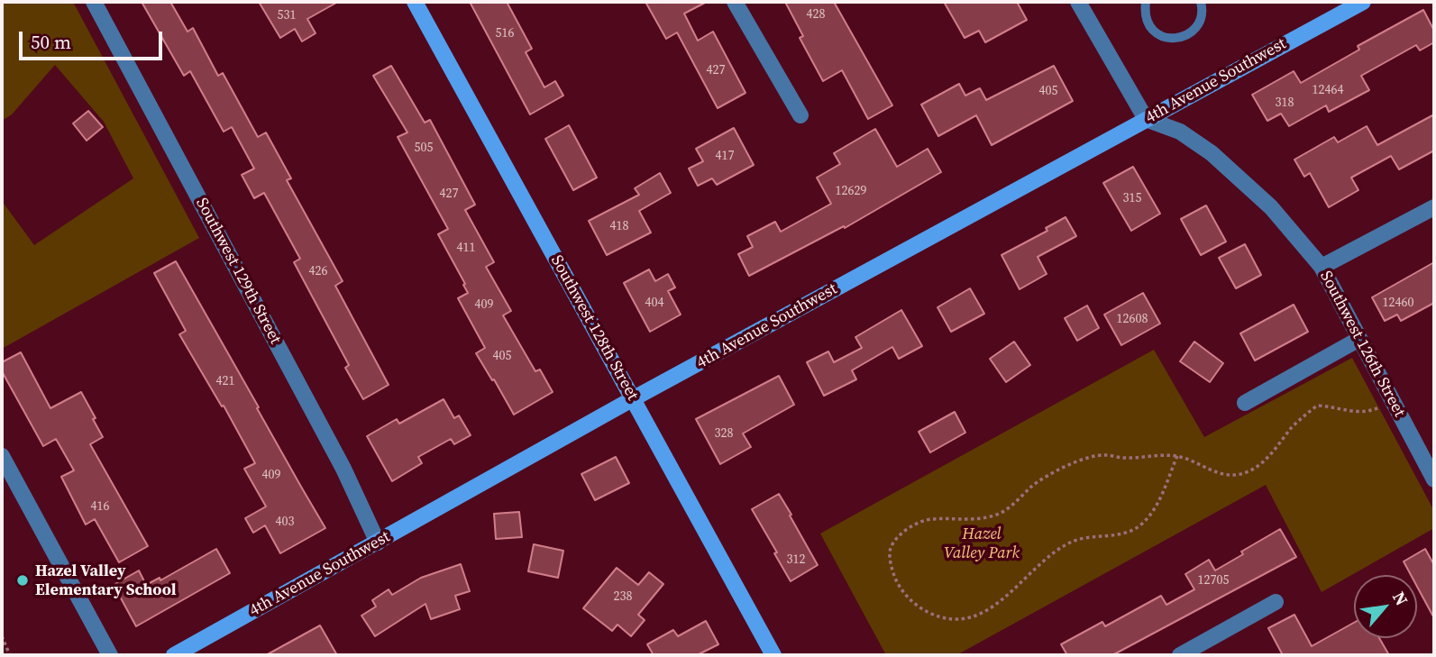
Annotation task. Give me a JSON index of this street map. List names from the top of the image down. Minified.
{"streets":{"street":["4th Avenue Southwest","Southwest 129th Street","Southwest 128th Street","Southwest 126th Street"]},"crossings":[["4th Avenue Southwest","Southwest 129th Street"],["4th Avenue Southwest","Southwest 128th Street"],["4th Avenue Southwest","Southwest 126th Street"]],"parks":["Hazel Valley Park"],"places":["Hazel Valley Elementary School"],"house_numbers":["428","531","516","427","12464","405","318","505","417","12629","427","315","418","411","426","404","12460","409","12608","405","421","328","409","416","403","312","12705","238"],"scale_bar":"50 m","north":"top right"}
